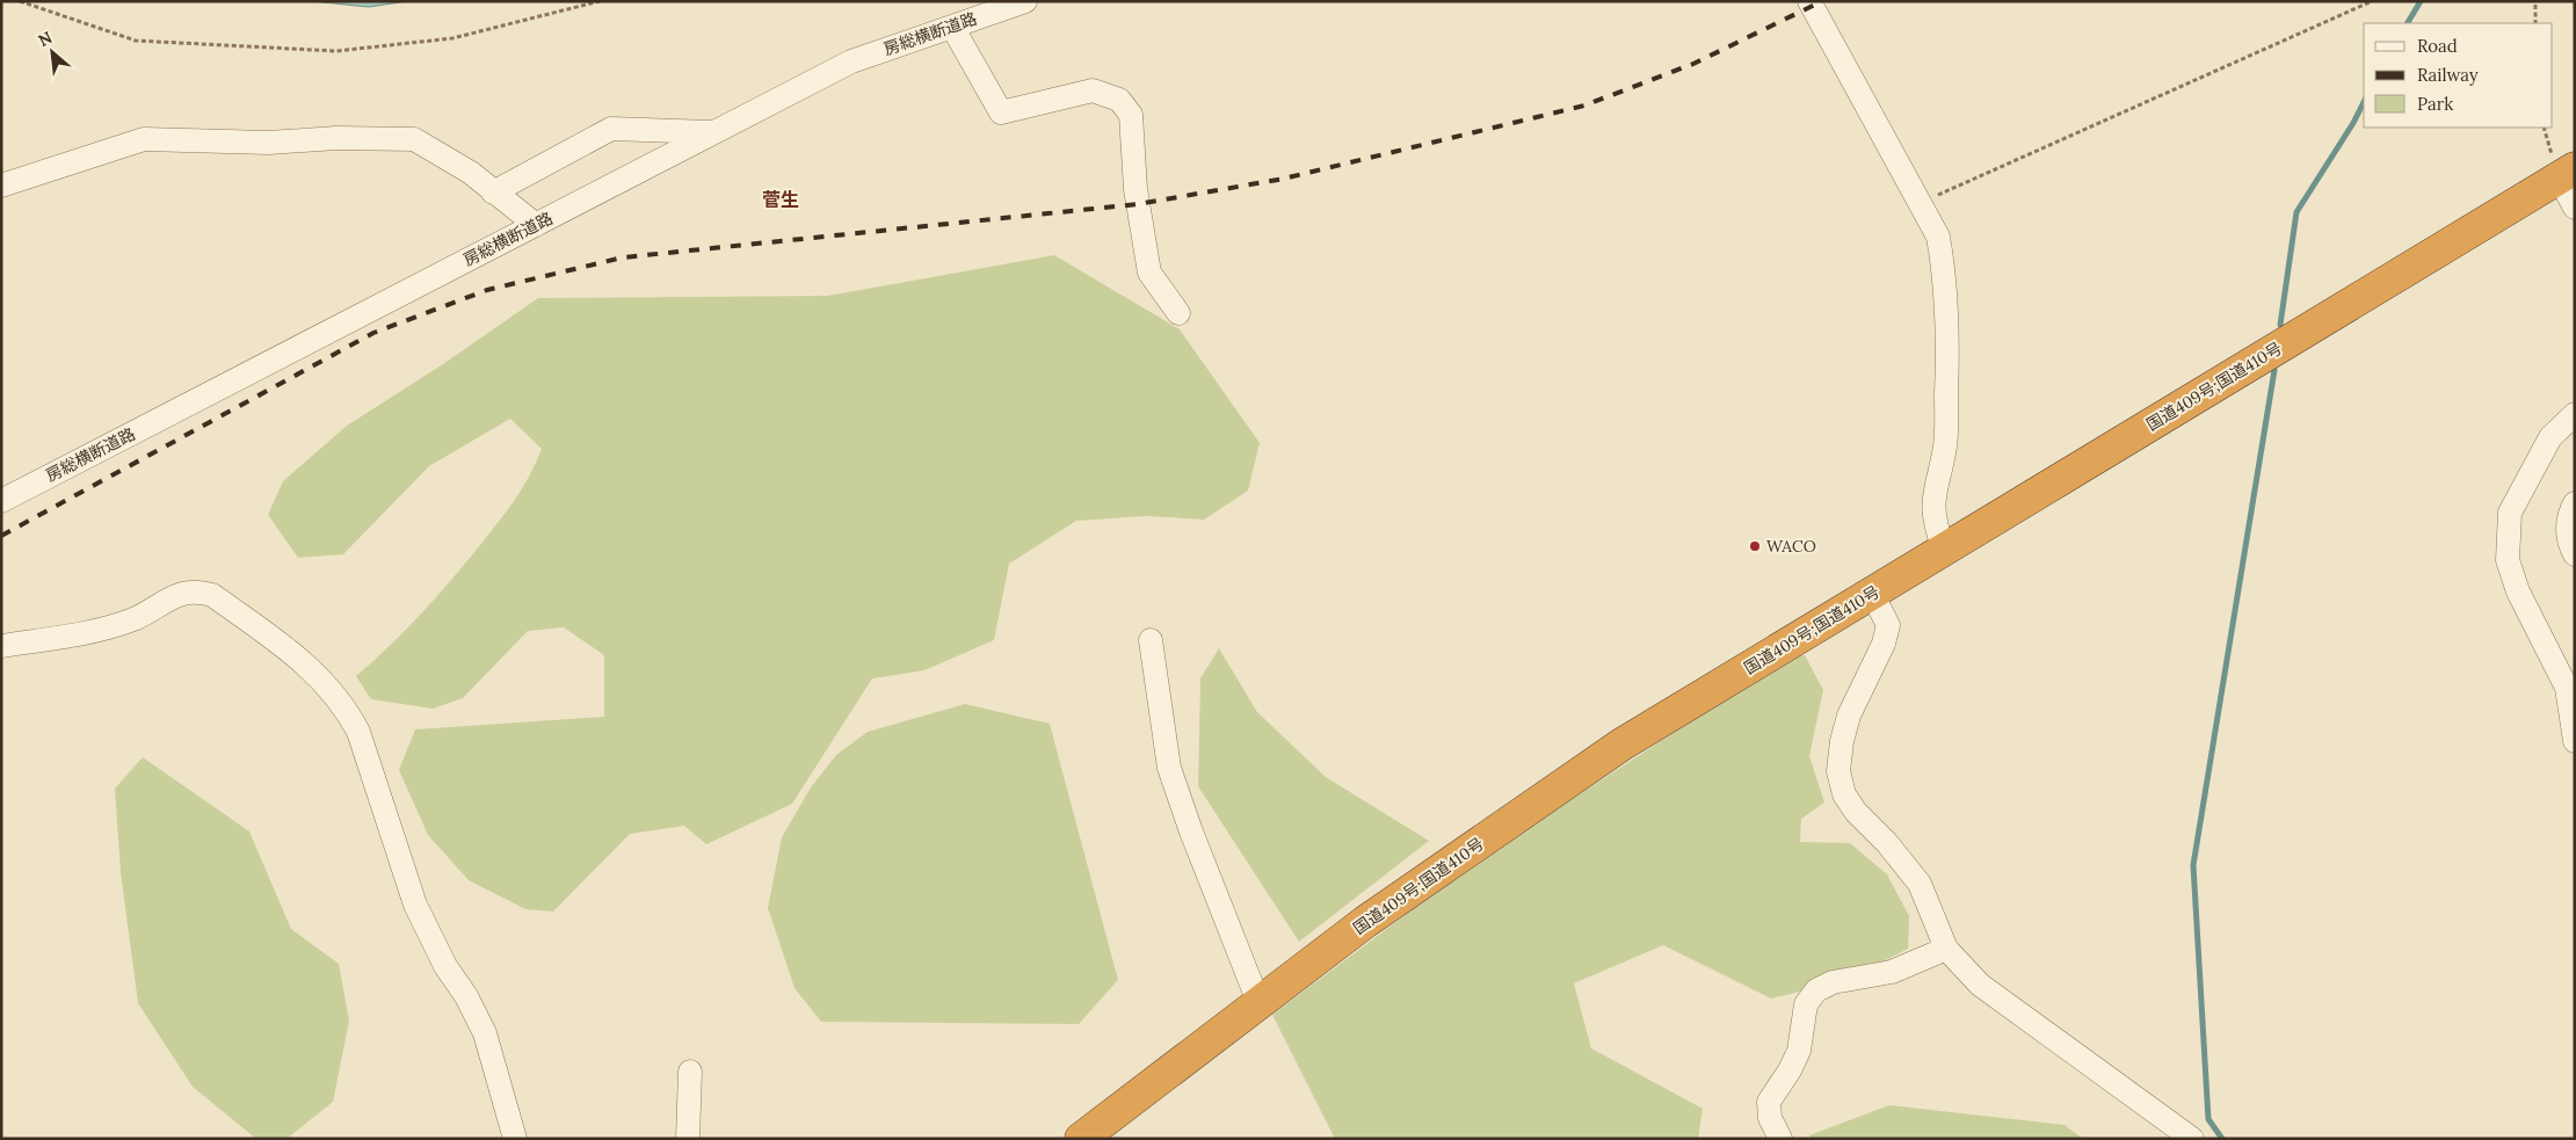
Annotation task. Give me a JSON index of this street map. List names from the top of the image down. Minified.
{"streets":{"highway":["国道409号;国道410号"],"street":["房総横断道路"]},"districts":["菅生"],"places":["WACO"],"legend":["Road","Railway","Park"],"north":"top left"}
